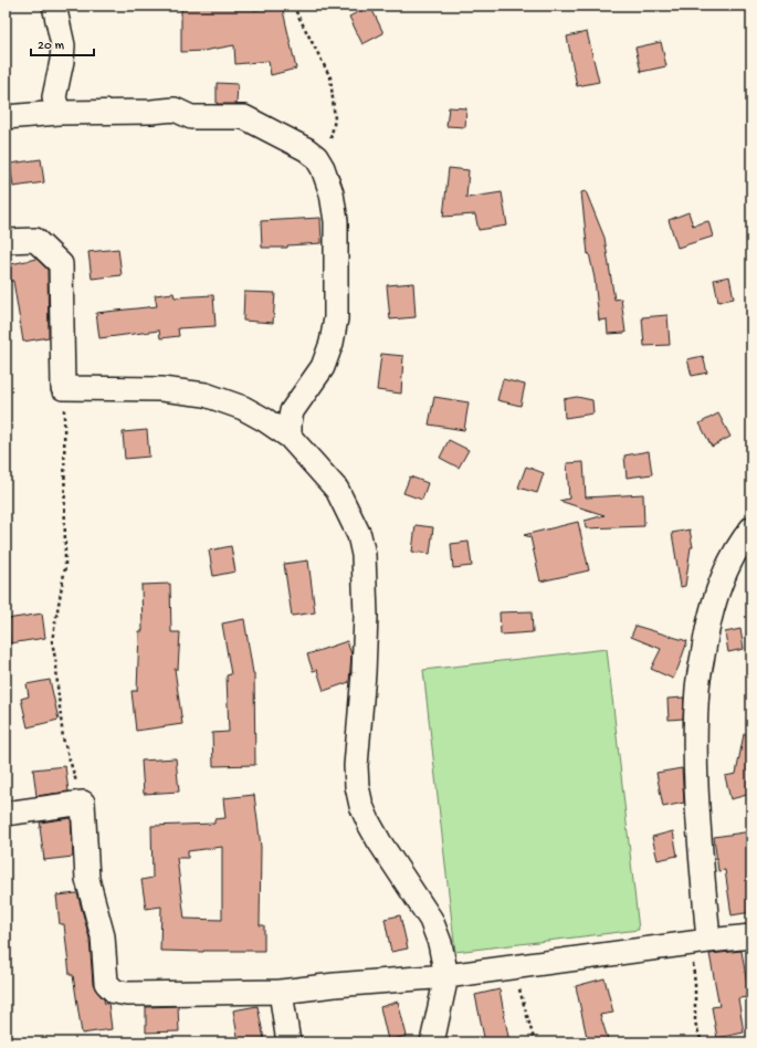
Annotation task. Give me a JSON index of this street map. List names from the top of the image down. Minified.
{"scale_bar":"20 m"}
